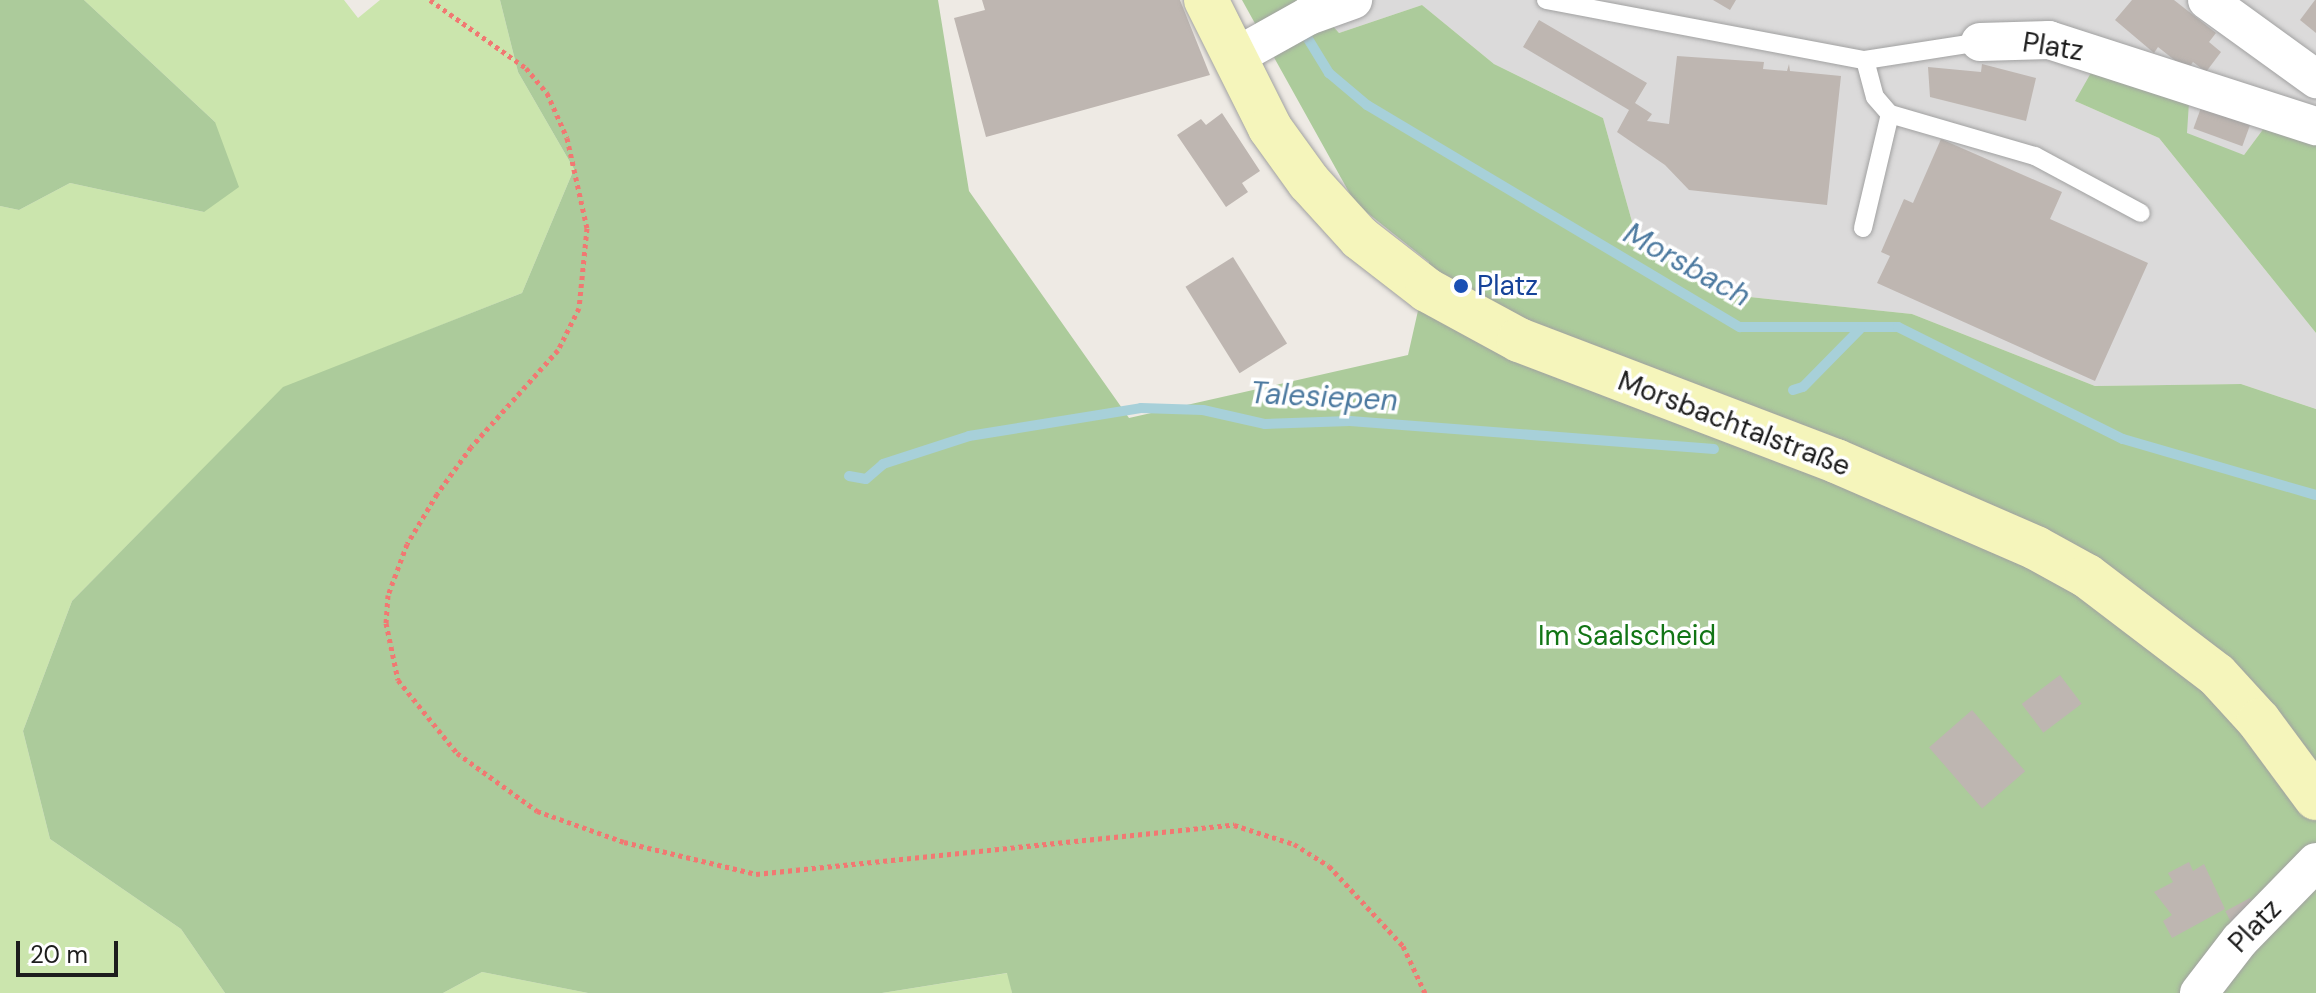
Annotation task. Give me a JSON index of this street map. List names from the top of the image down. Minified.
{"streets":{"main road":["Morsbachtalstraße"],"street":["Platz"]},"water":["Morsbach","Talesiepen"],"parks":["Im Saalscheid"],"places":["Platz"],"scale_bar":"20 m"}
